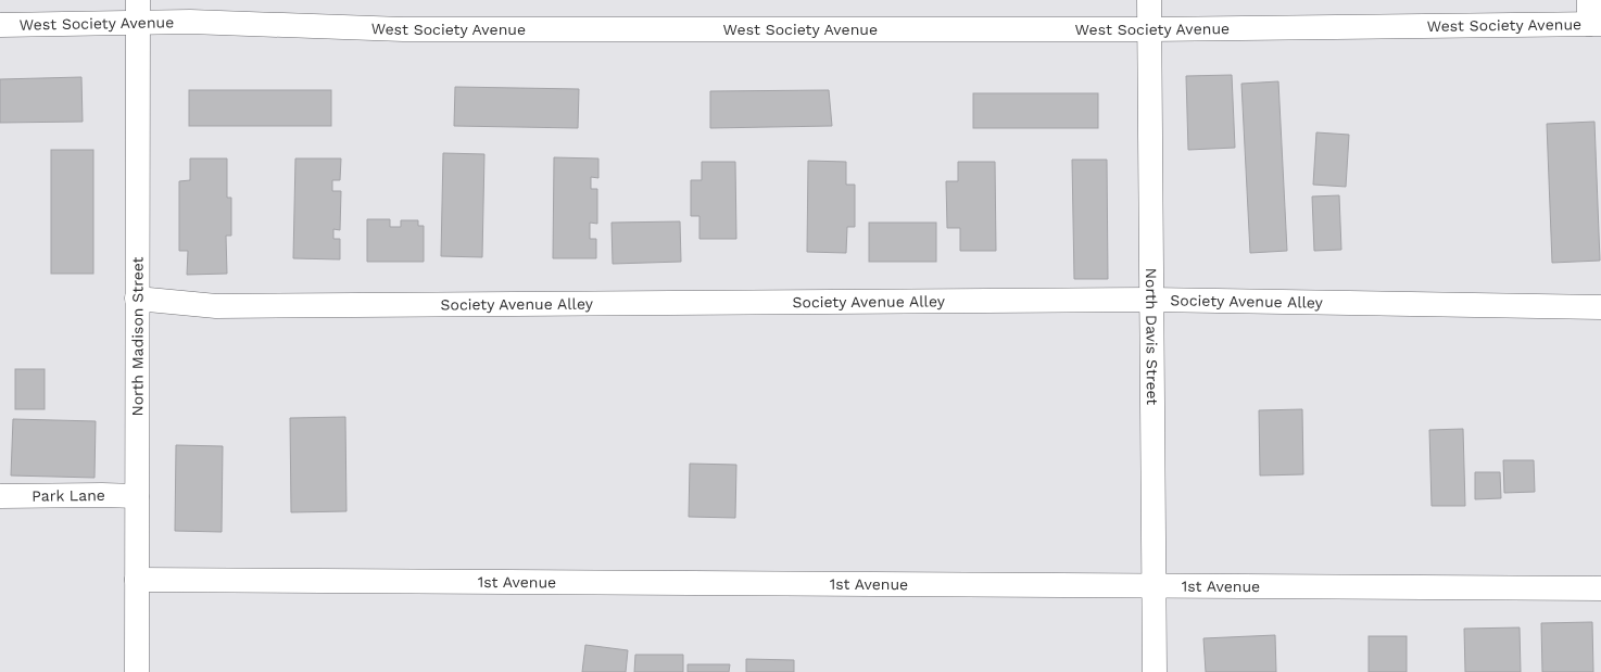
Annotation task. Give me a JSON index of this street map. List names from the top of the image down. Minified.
{"streets":{"street":["West Society Avenue","Society Avenue Alley","North Madison Street","North Davis Street","Park Lane","1st Avenue"]},"crossings":[["West Society Avenue","North Madison Street"],["West Society Avenue","North Davis Street"],["Society Avenue Alley","North Madison Street"],["Society Avenue Alley","North Davis Street"],["North Madison Street","Park Lane"],["North Madison Street","1st Avenue"],["North Davis Street","1st Avenue"]]}
